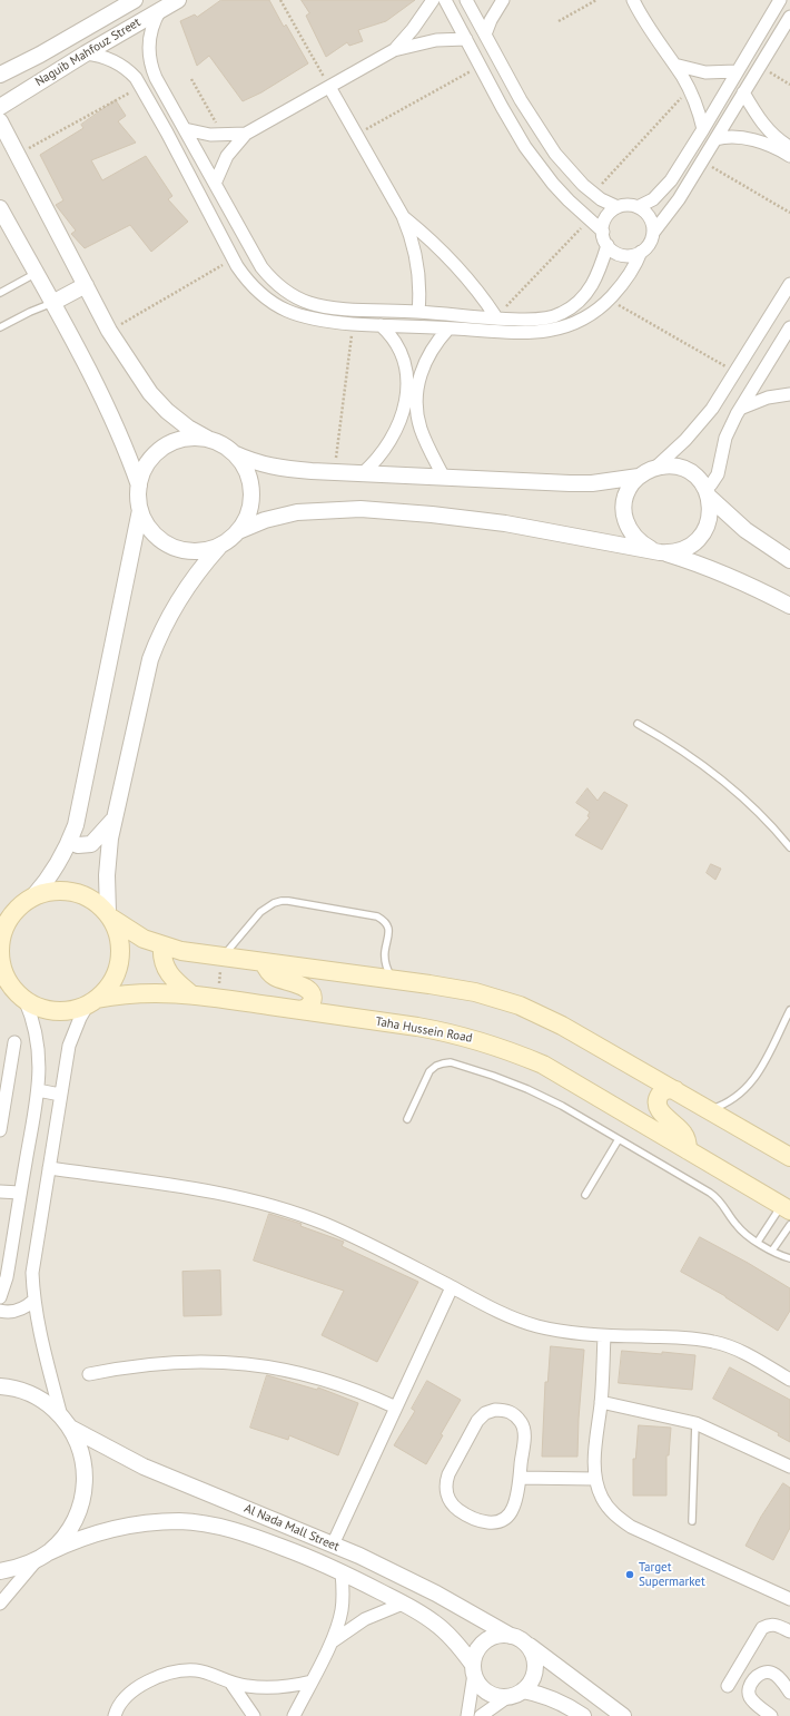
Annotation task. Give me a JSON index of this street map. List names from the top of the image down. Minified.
{"streets":{"main road":["Taha Hussein Road"],"street":["Naguib Mahfouz Street","Al Nada Mall Street"]},"places":["Target Supermarket"]}
